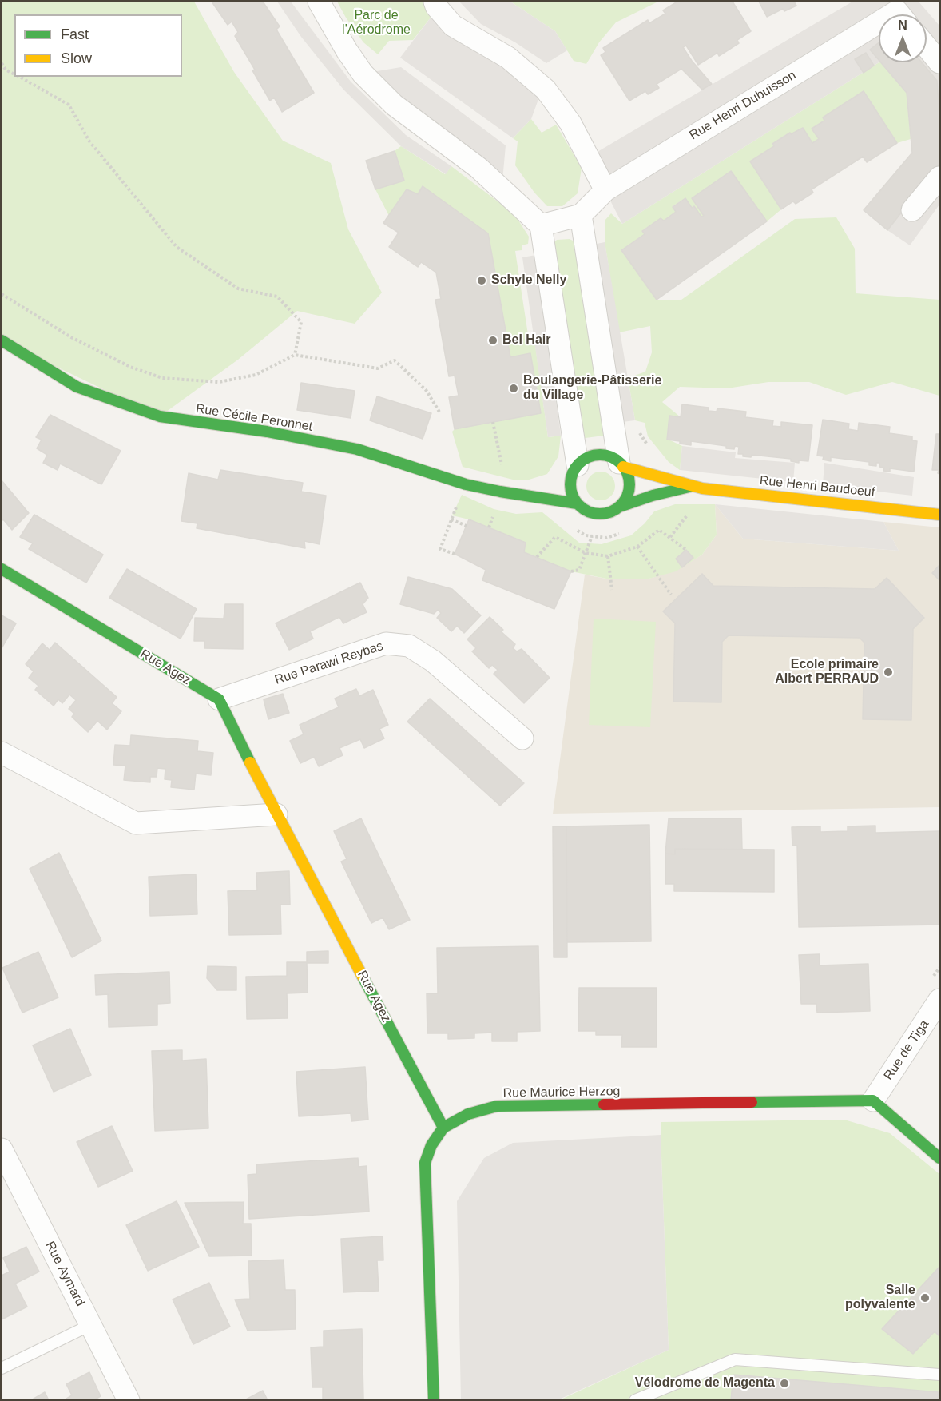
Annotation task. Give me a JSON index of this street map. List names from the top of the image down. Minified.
{"streets":{"street":["Rue Henri Dubuisson","Rue Cécile Peronnet","Rue Henri Baudoeuf","Rue Parawi Reybas","Rue Agez","Rue de Tiga","Rue Maurice Herzog","Rue Aymard"]},"crossings":[["Rue Cécile Peronnet","Rue Henri Baudoeuf"],["Rue Parawi Reybas","Rue Agez"],["Rue Agez","Rue Maurice Herzog"],["Rue de Tiga","Rue Maurice Herzog"]],"parks":["Parc de l'Aérodrome"],"places":["Schyle Nelly","Bel Hair","Boulangerie-Pâtisserie du Village","Ecole primaire Albert PERRAUD","Salle polyvalente","Vélodrome de Magenta"],"legend":["Fast","Slow"],"north":"top"}
